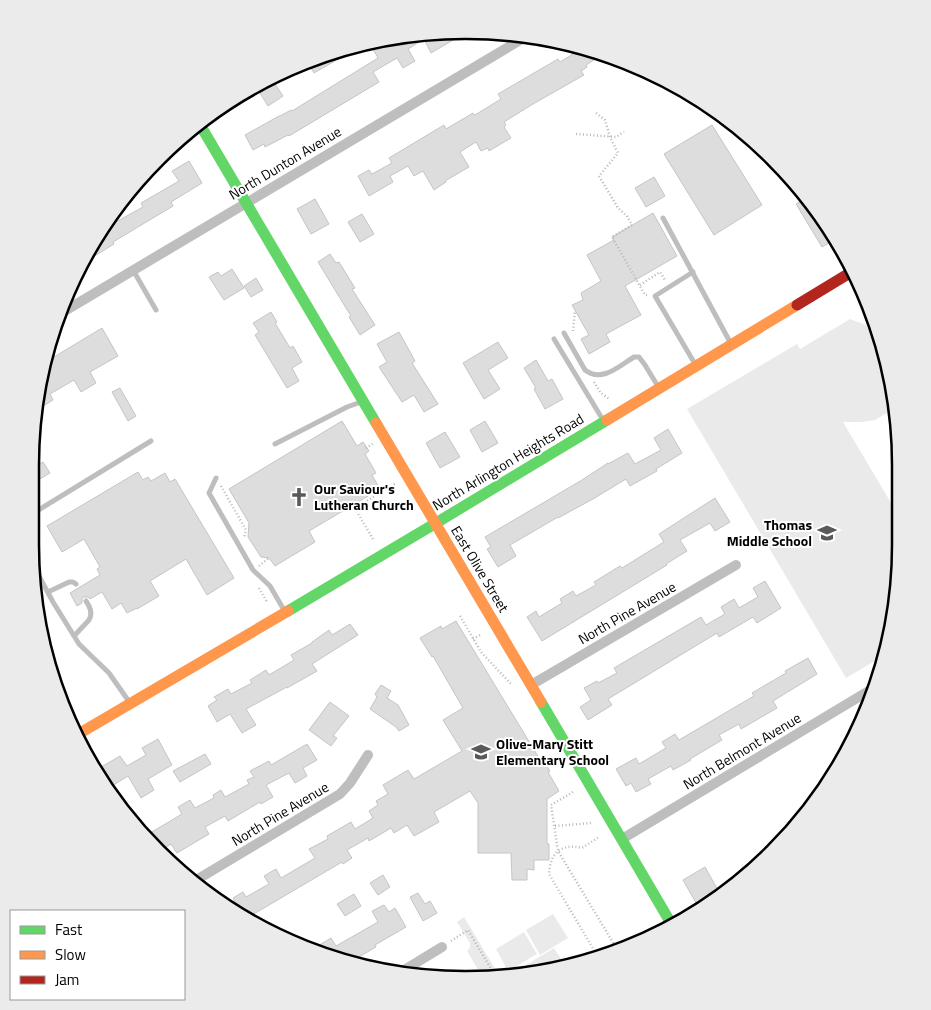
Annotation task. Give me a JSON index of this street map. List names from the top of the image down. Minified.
{"streets":{"street":["North Dunton Avenue","North Arlington Heights Road","East Olive Street","North Pine Avenue","North Belmont Avenue"]},"crossings":[["North Dunton Avenue","East Olive Street"],["North Arlington Heights Road","East Olive Street"],["East Olive Street","North Pine Avenue"],["East Olive Street","North Belmont Avenue"]],"places":{"church":["Our Saviour's Lutheran Church"],"school or university":["Thomas Middle School","Olive-Mary Stitt Elementary School"]},"legend":["Fast","Slow","Jam"]}
